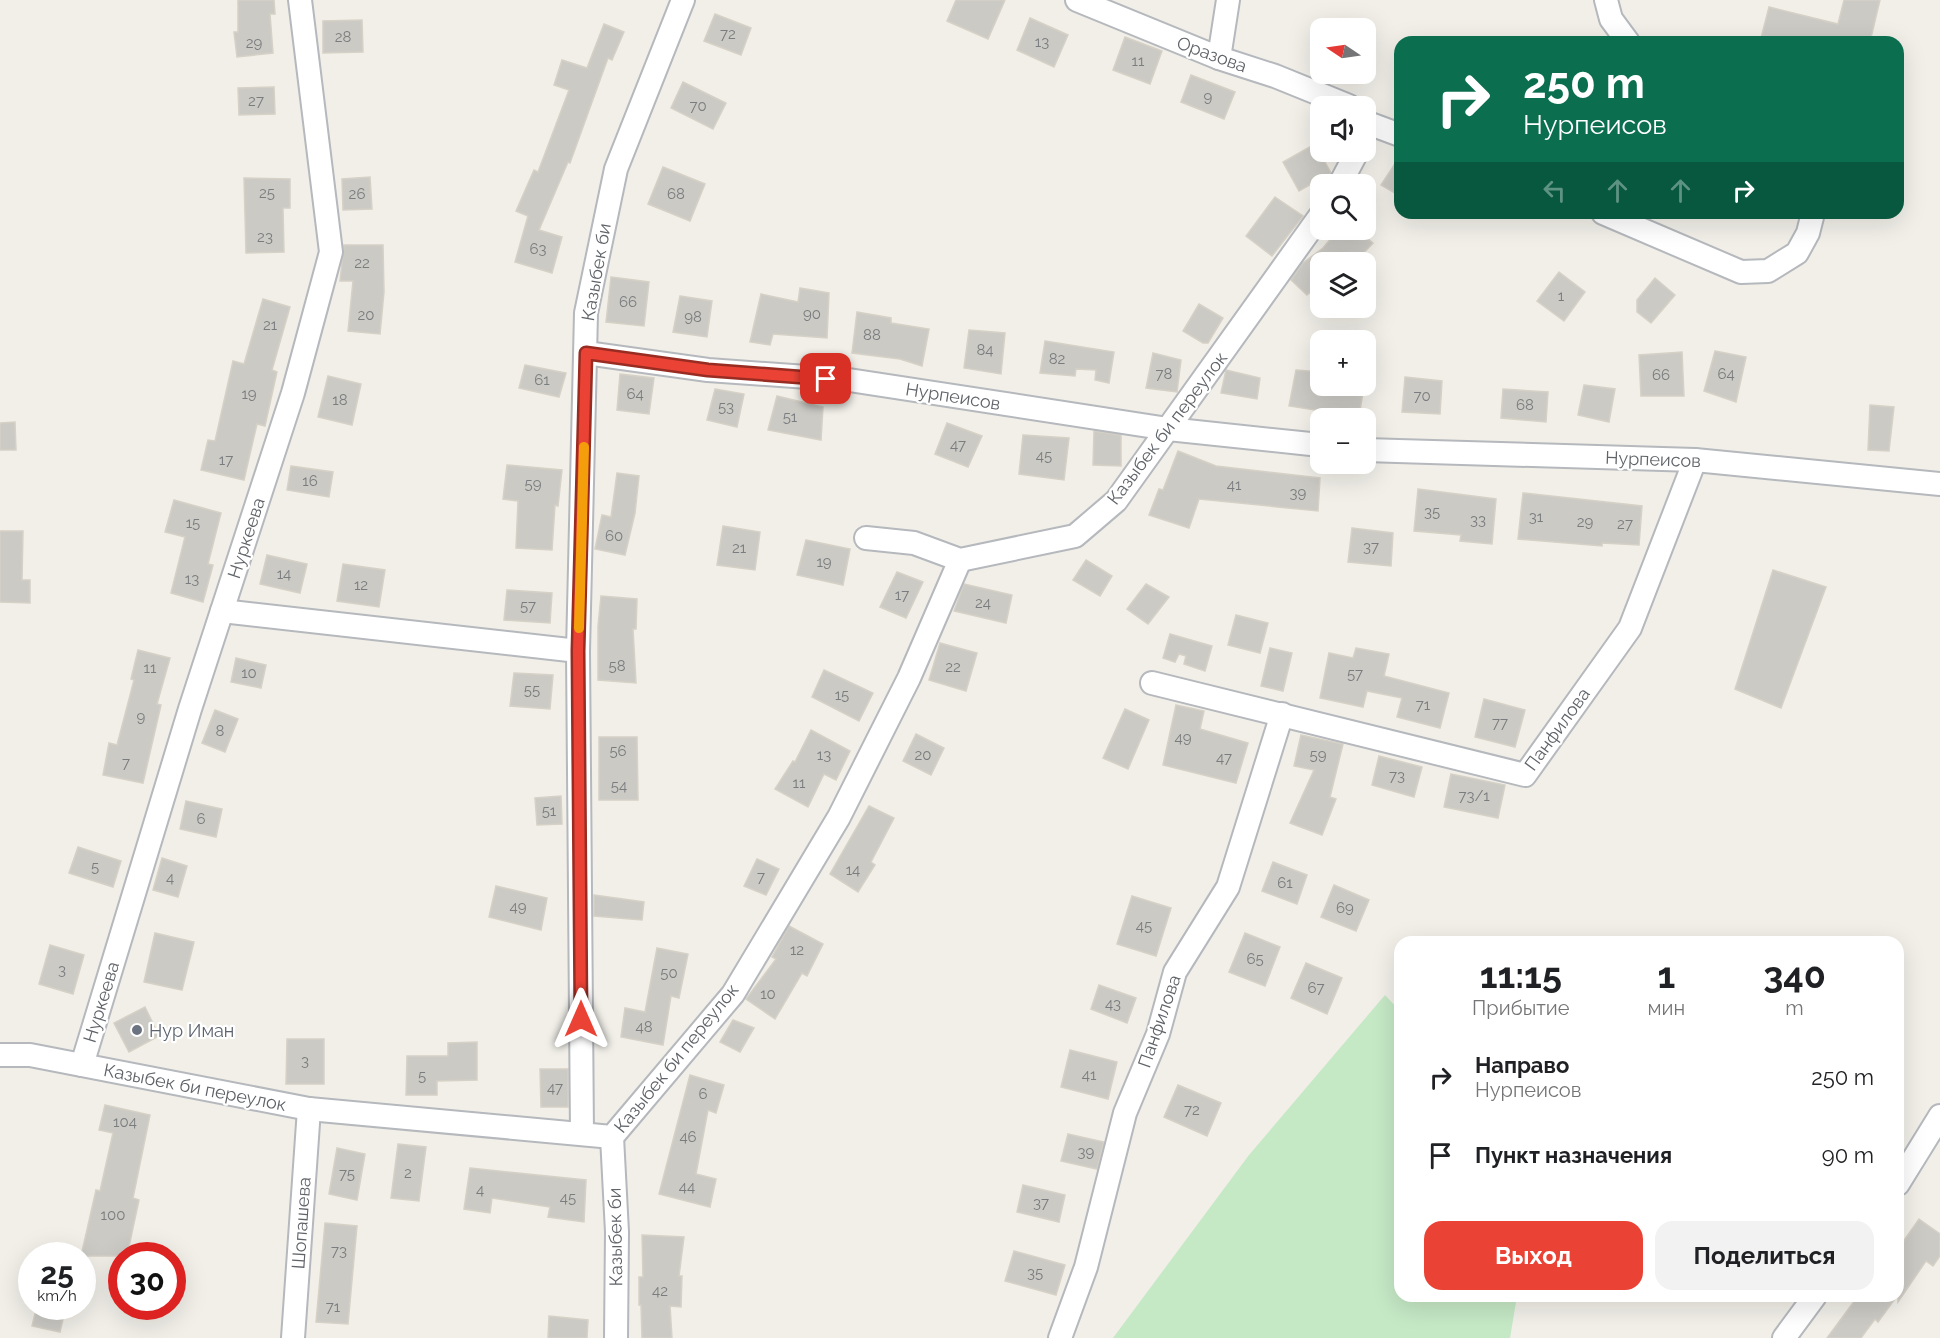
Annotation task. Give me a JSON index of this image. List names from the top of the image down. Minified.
{"streets":{"street":["Оразова","Казыбек би","Нурпеисов","Казыбек би переулок","Нуркеева","Панфилова","Шопашева"]},"crossings":[["Казыбек би","Нурпеисов"],["Казыбек би","Казыбек би переулок"],["Нурпеисов","Казыбек би переулок"],["Нурпеисов","Панфилова"],["Казыбек би переулок","Нуркеева"],["Казыбек би переулок","Шопашева"]],"places":["Нур Иман"],"house_numbers":["72","28","13","29","11","9","27","70","25","26","68","23","63","22","1","66","90","20","98","21","88","84","82","78","64","66","61","19","64","70","18","68","53","51","47","45","17","16","59","41","39","35","31","33","29","15","27","60","37","21","19","14","13","12","17","24","57","58","22","11","10","57","55","15","71","9","77","8","49","56","13","20","59","47","7","73","11","54","73/1","51","6","5","14","7","4","61","49","69","45","12","65","3","50","67","10","43","48","3","41","5","47","6","72","104","46","39","2","75","44","4","45","37","100","73","35","42","71"],"north":"left","page":{"map_buttons":["+","−"],"turn":["250 m","Нурпеисов"],"eta":["11:15","Прибытие","1","мин","340","m"],"list":[{"name":"Направо","note":"Нурпеисов","value":"250 m"},{"name":"Пункт назначения","value":"90 m"}],"buttons":["Выход","Поделиться"],"speed":"25 km/h","limit":"30"}}
